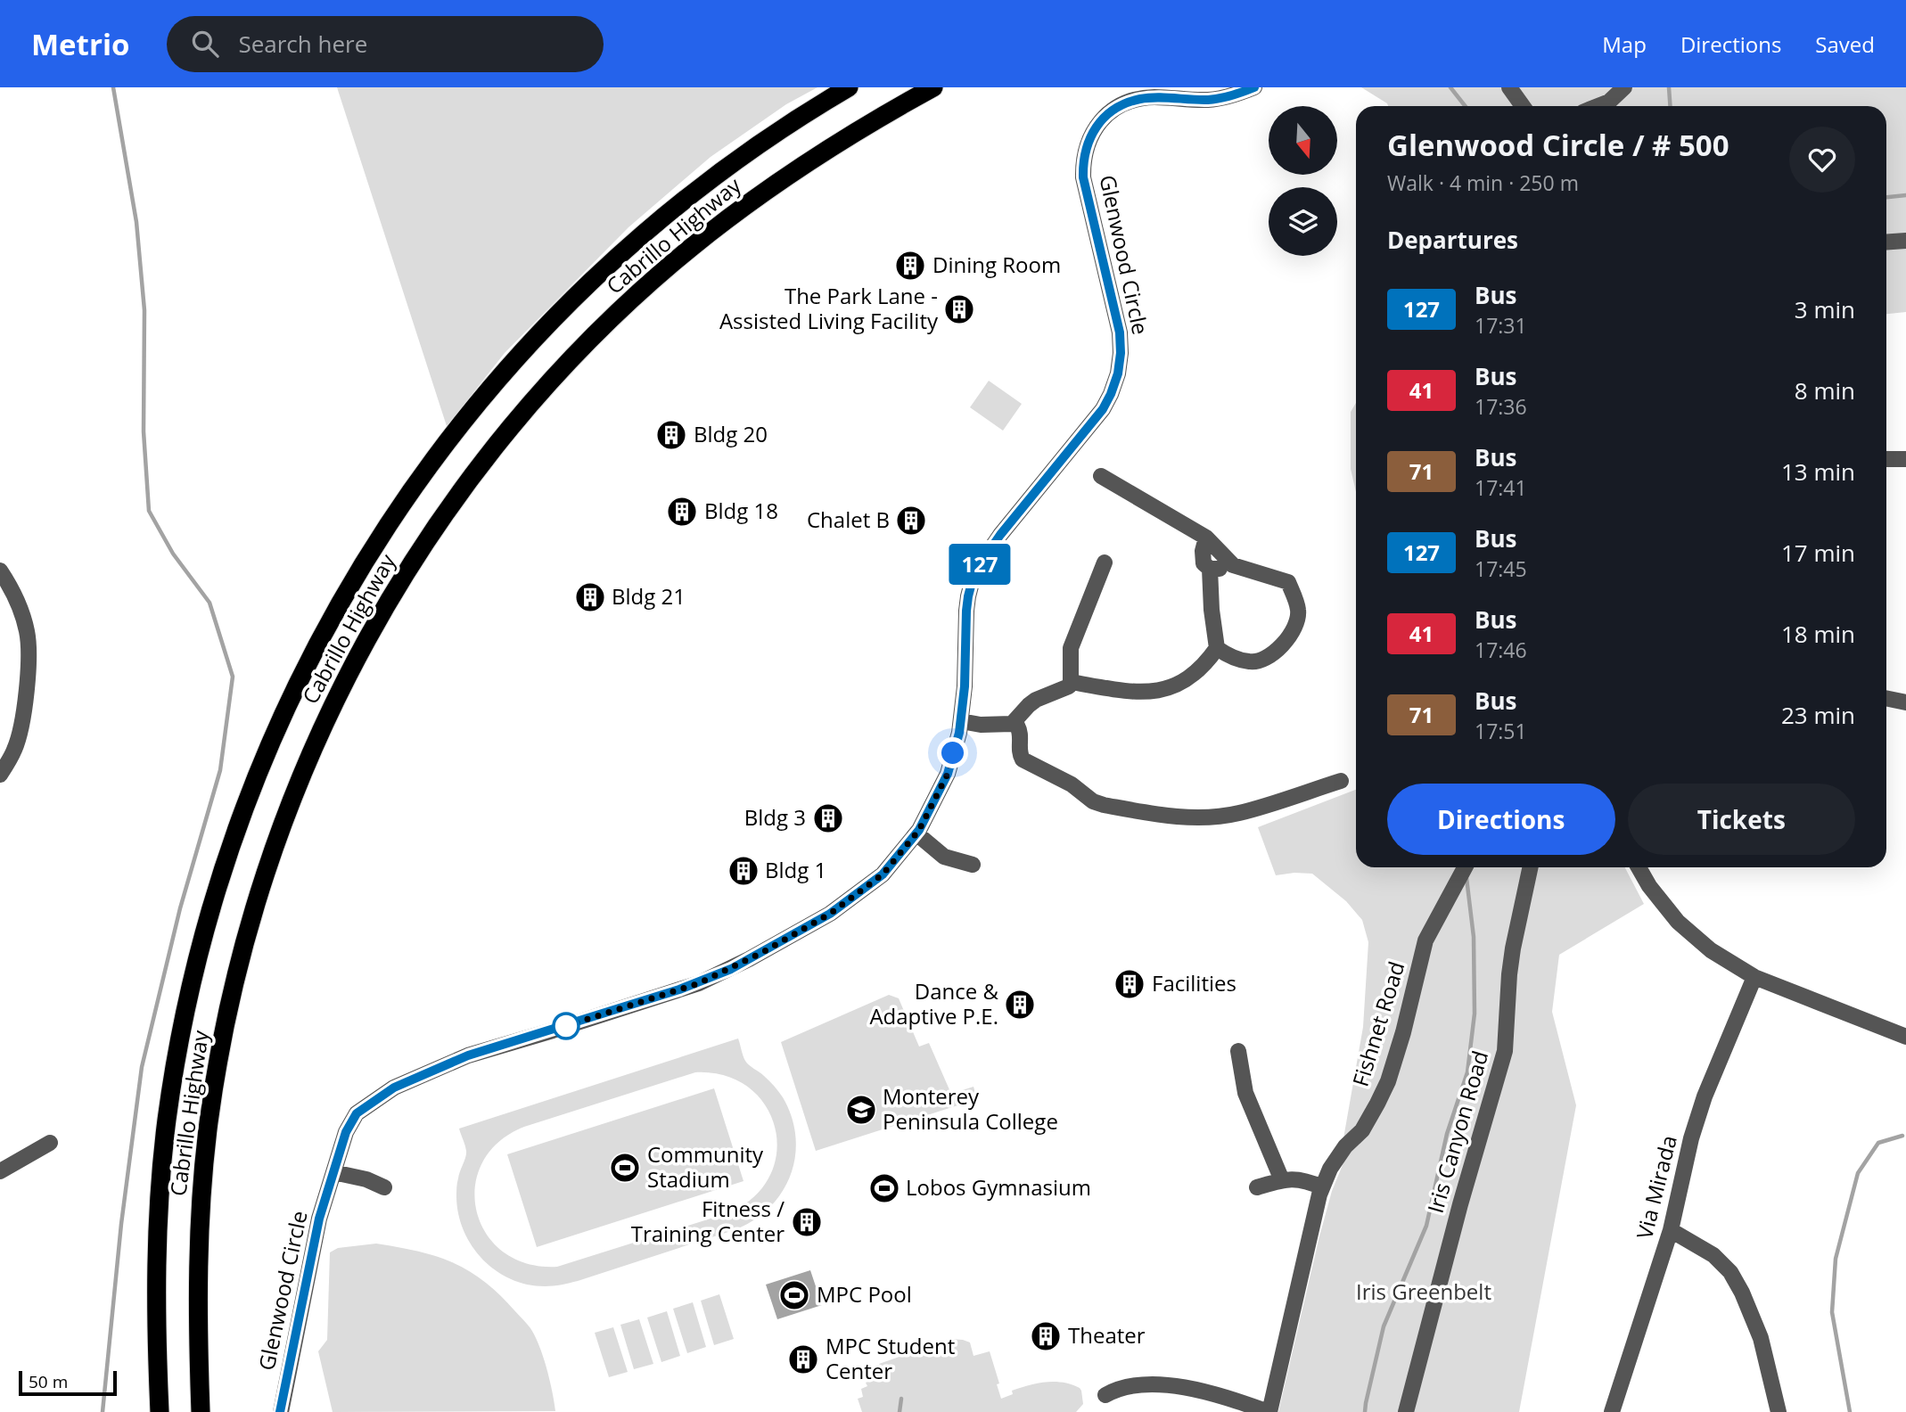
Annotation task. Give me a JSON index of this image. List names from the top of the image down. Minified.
{"streets":{"highway":["Cabrillo Highway"],"street":["Glenwood Circle","Fishnet Road","Iris Canyon Road","Via Mirada"]},"parks":["Iris Greenbelt"],"places":{"building":["Dining Room","The Park Lane - Assisted Living Facility","Bldg 20","Bldg 18","Chalet B","Bldg 21","Bldg 3","Bldg 1","Facilities","Dance & Adaptive P.E.","Fitness / Training Center","Theater","MPC Student Center"],"school or university":["Monterey Peninsula College"],"sports":["Community Stadium","Lobos Gymnasium","MPC Pool"]},"lines":["bus line 127"],"scale_bar":"50 m","north":"bottom","page":{"header":"Metrio","search":"Search here","nav":["Map","Directions","Saved"],"on_map":"127","heading":[["Glenwood Circle / # 500","Walk · 4 min · 250 m"],"Departures"],"list":[{"mark":"127","name":"Bus","note":"17:31","value":"3 min"},{"mark":"41","name":"Bus","note":"17:36","value":"8 min"},{"mark":"71","name":"Bus","note":"17:41","value":"13 min"},{"mark":"127","name":"Bus","note":"17:45","value":"17 min"},{"mark":"41","name":"Bus","note":"17:46","value":"18 min"},{"mark":"71","name":"Bus","note":"17:51","value":"23 min"}],"buttons":["Directions","Tickets"],"scale":"50 m"}}
